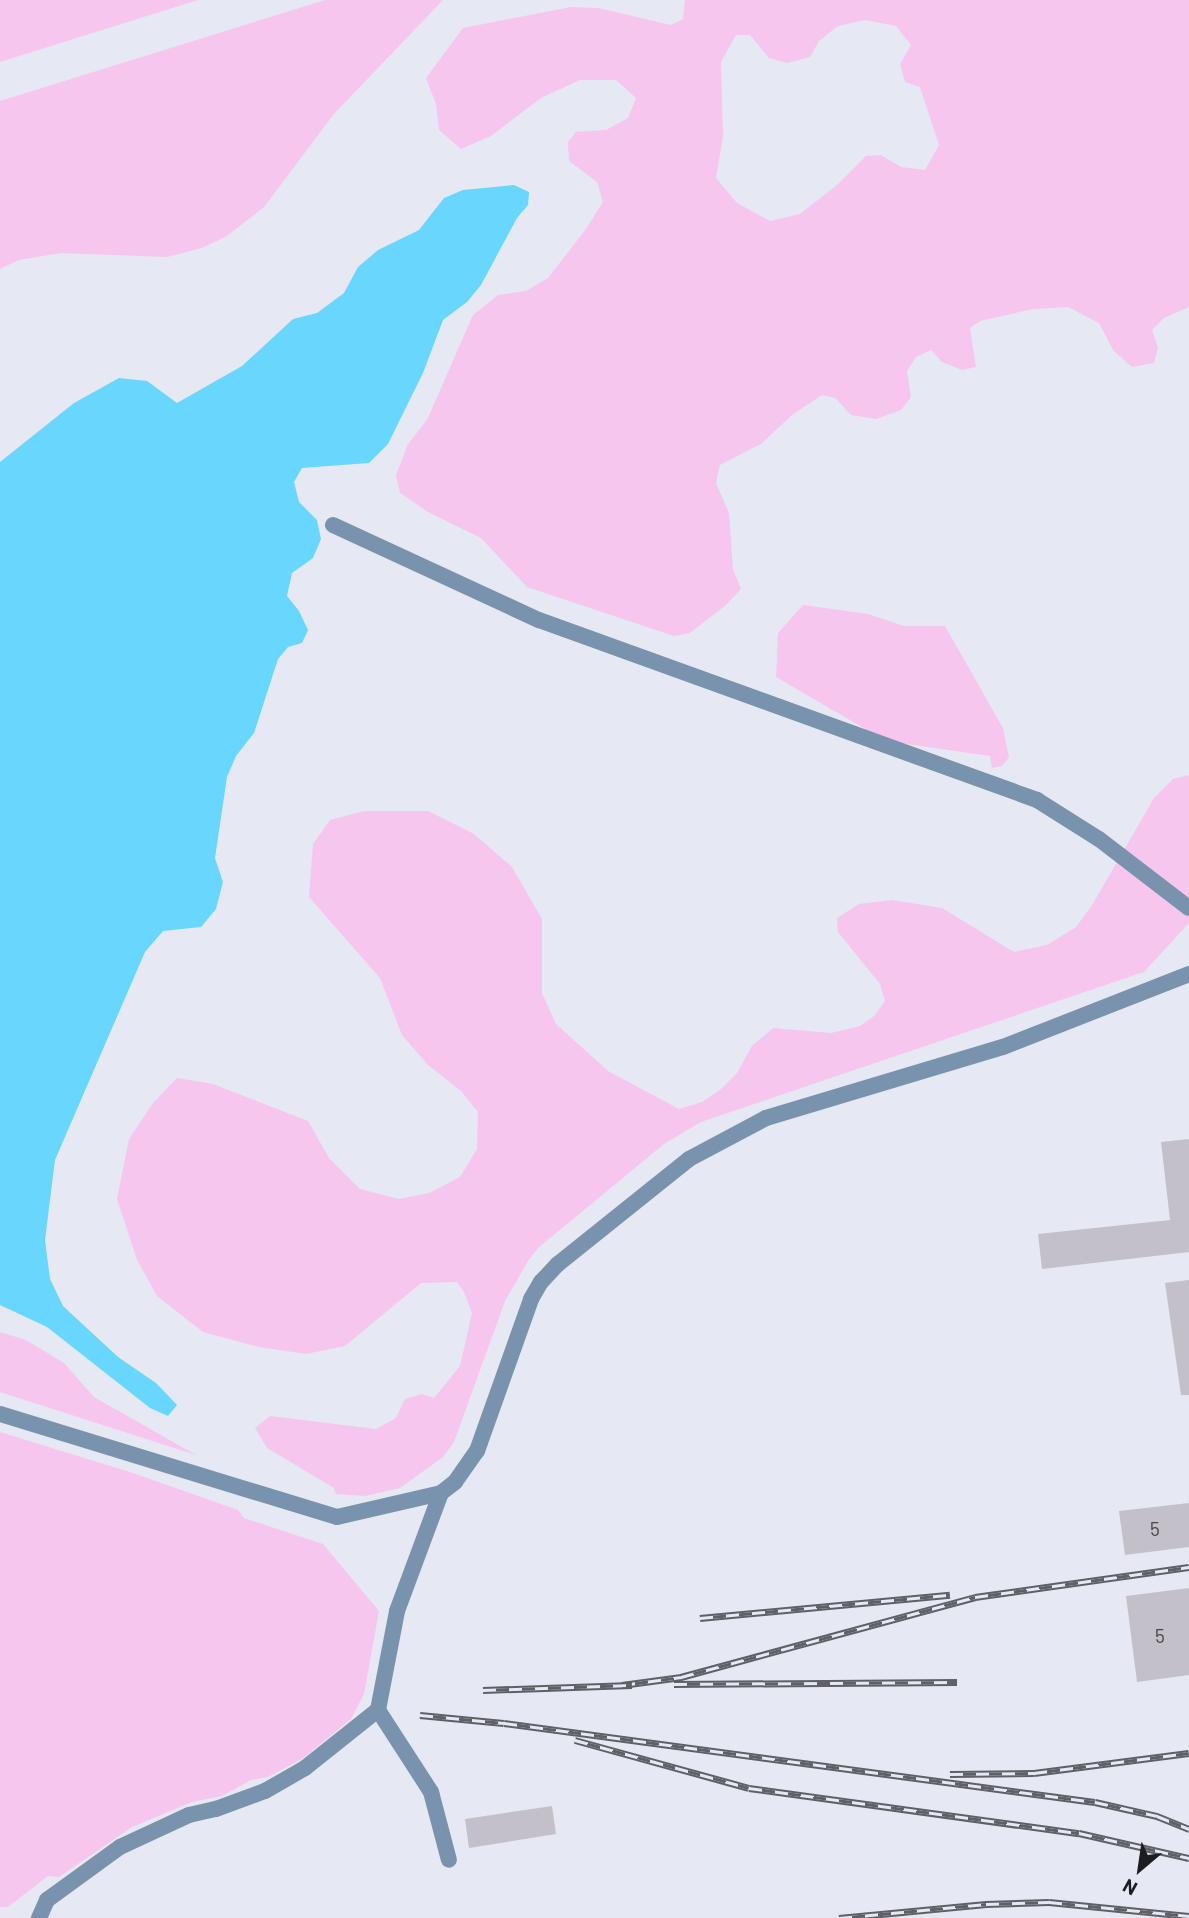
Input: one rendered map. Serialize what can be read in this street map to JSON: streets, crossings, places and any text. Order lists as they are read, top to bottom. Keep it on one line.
{"house_numbers":["5","5"],"north":"bottom left"}
